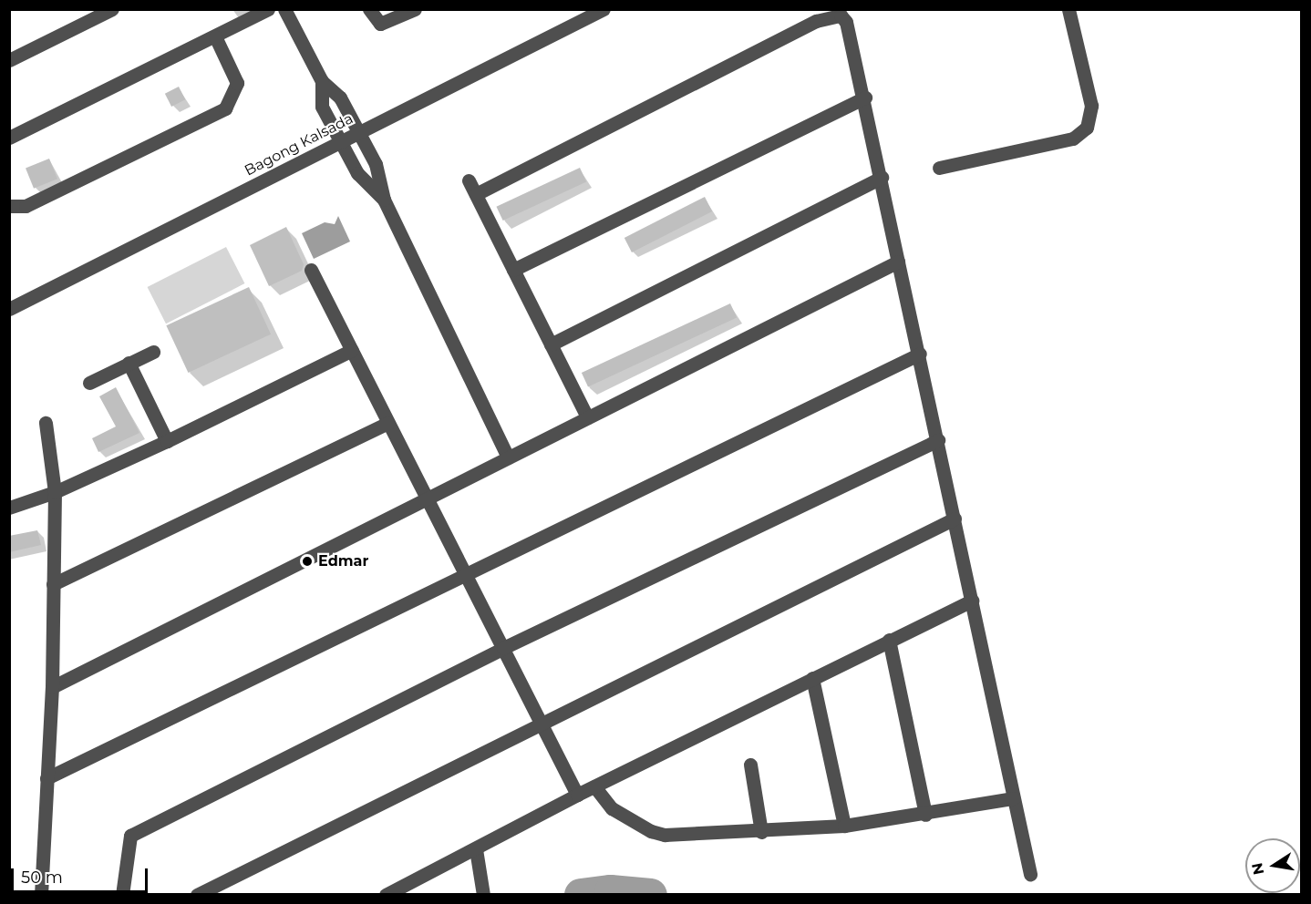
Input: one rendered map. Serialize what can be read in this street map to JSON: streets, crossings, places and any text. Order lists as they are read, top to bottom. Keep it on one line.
{"streets":{"street":["Bagong Kalsada"]},"places":["Edmar"],"scale_bar":"50 m","north":"left"}
